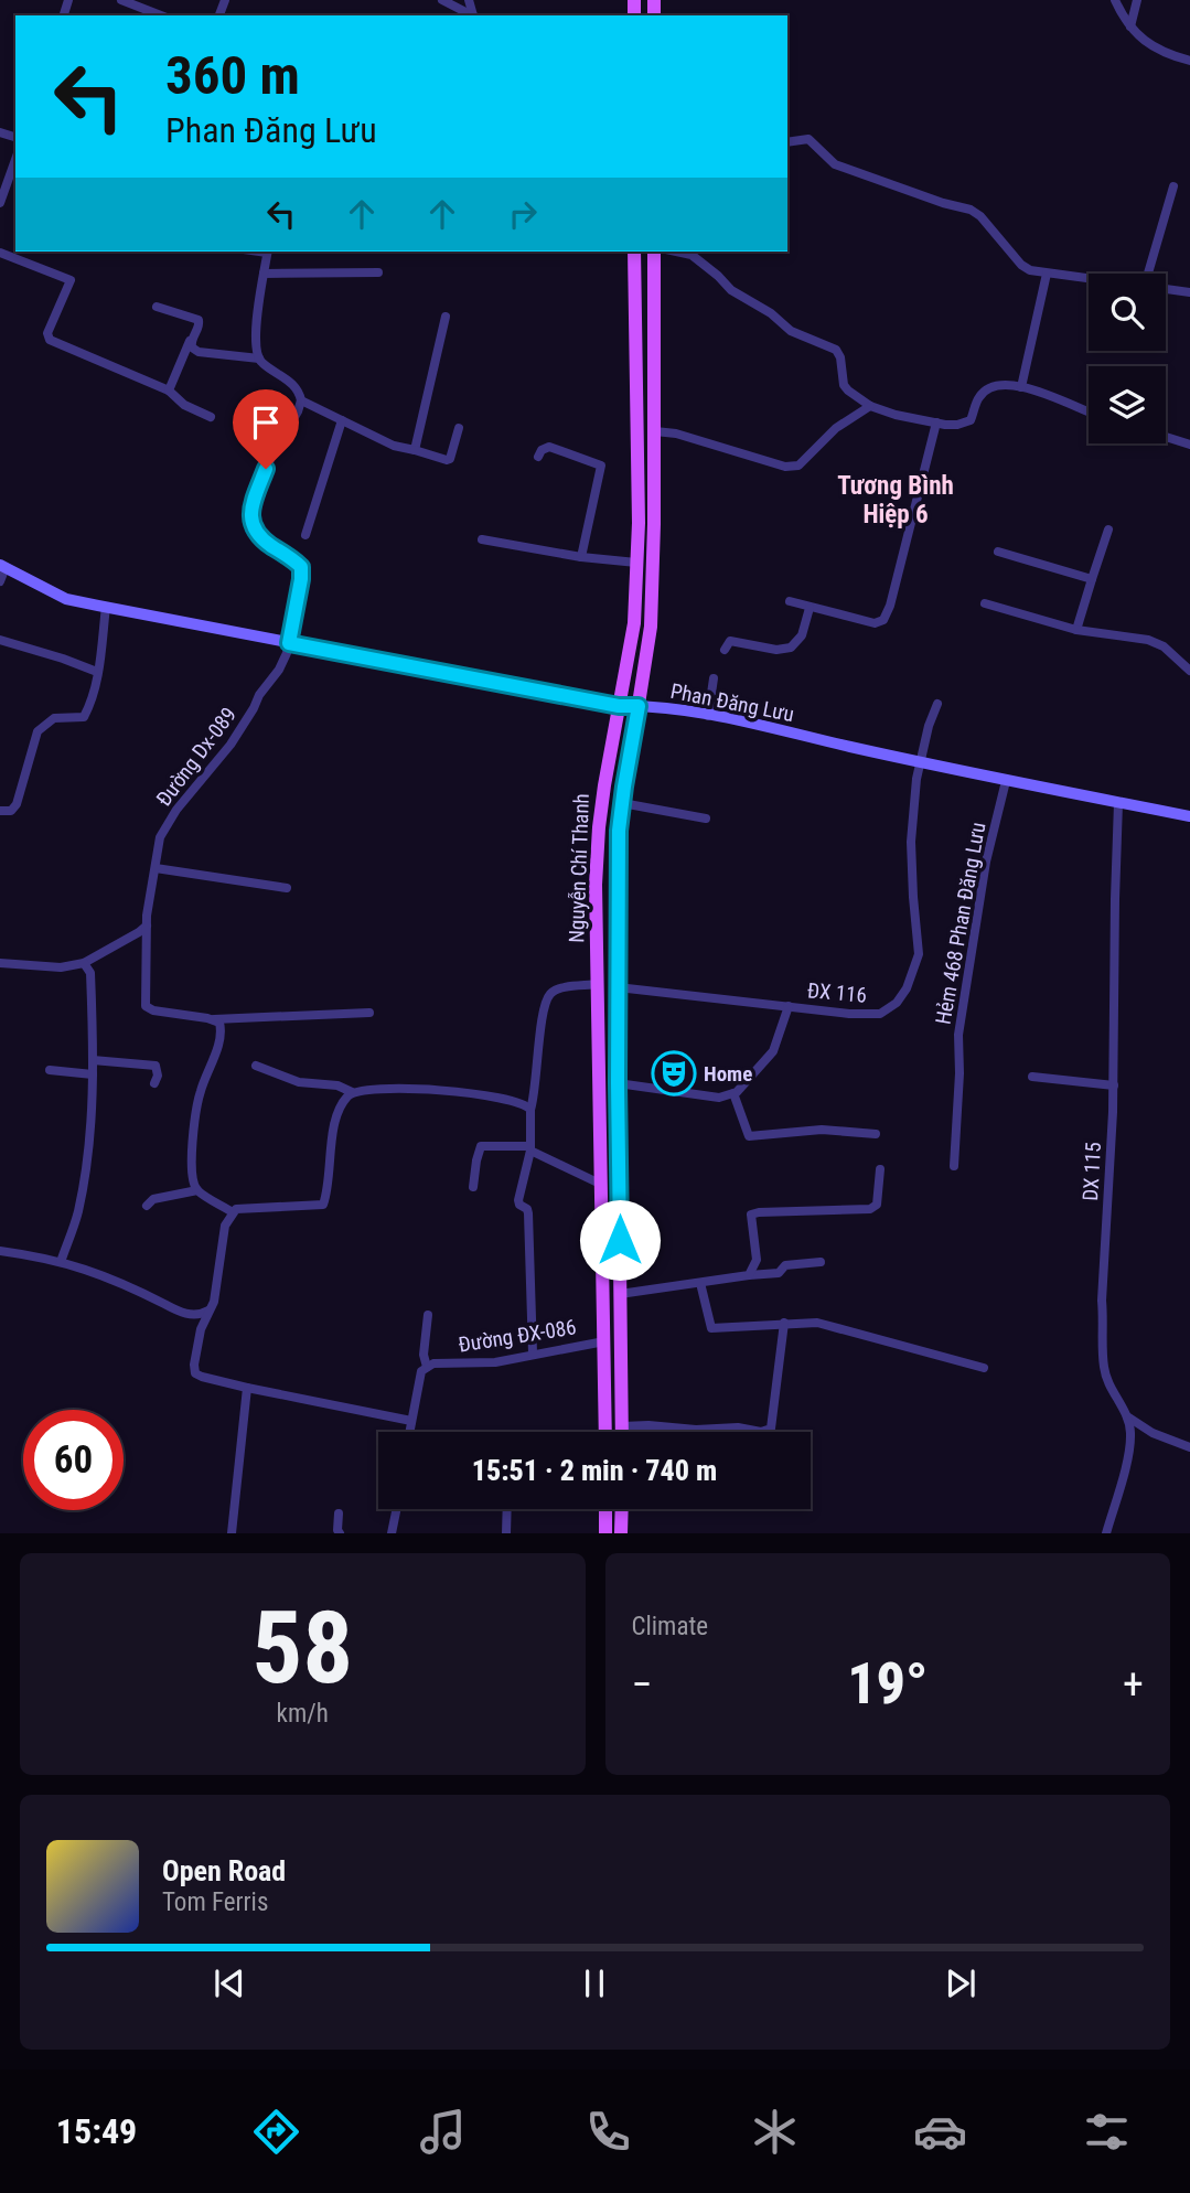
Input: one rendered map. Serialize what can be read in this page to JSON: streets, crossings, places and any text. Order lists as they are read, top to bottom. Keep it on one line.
{"streets":{"main road":["Nguyễn Chí Thanh"],"street":["Phan Đăng Lưu","Đường Dx-089","Hẻm 468 Phan Đăng Lưu","ĐX 116","DX 115","Đường ĐX-086"]},"crossings":[["Phan Đăng Lưu","Đường Dx-089"],["Phan Đăng Lưu","Nguyễn Chí Thanh"],["Phan Đăng Lưu","Hẻm 468 Phan Đăng Lưu"],["Phan Đăng Lưu","ĐX 116"],["Phan Đăng Lưu","DX 115"],["Nguyễn Chí Thanh","ĐX 116"],["Nguyễn Chí Thanh","Đường ĐX-086"]],"districts":["Tương Bình Hiệp 6"],"places":{"theatre":["Home"]},"page":{"turn":["360 m","Phan Đăng Lưu"],"limit":"60","trip":"15:51 · 2 min · 740 m","tile":[["58","km/h"],"Climate"],"heat":["−","19°","+"],"song":["Open Road","Tom Ferris"],"tabs":"15:49"}}
